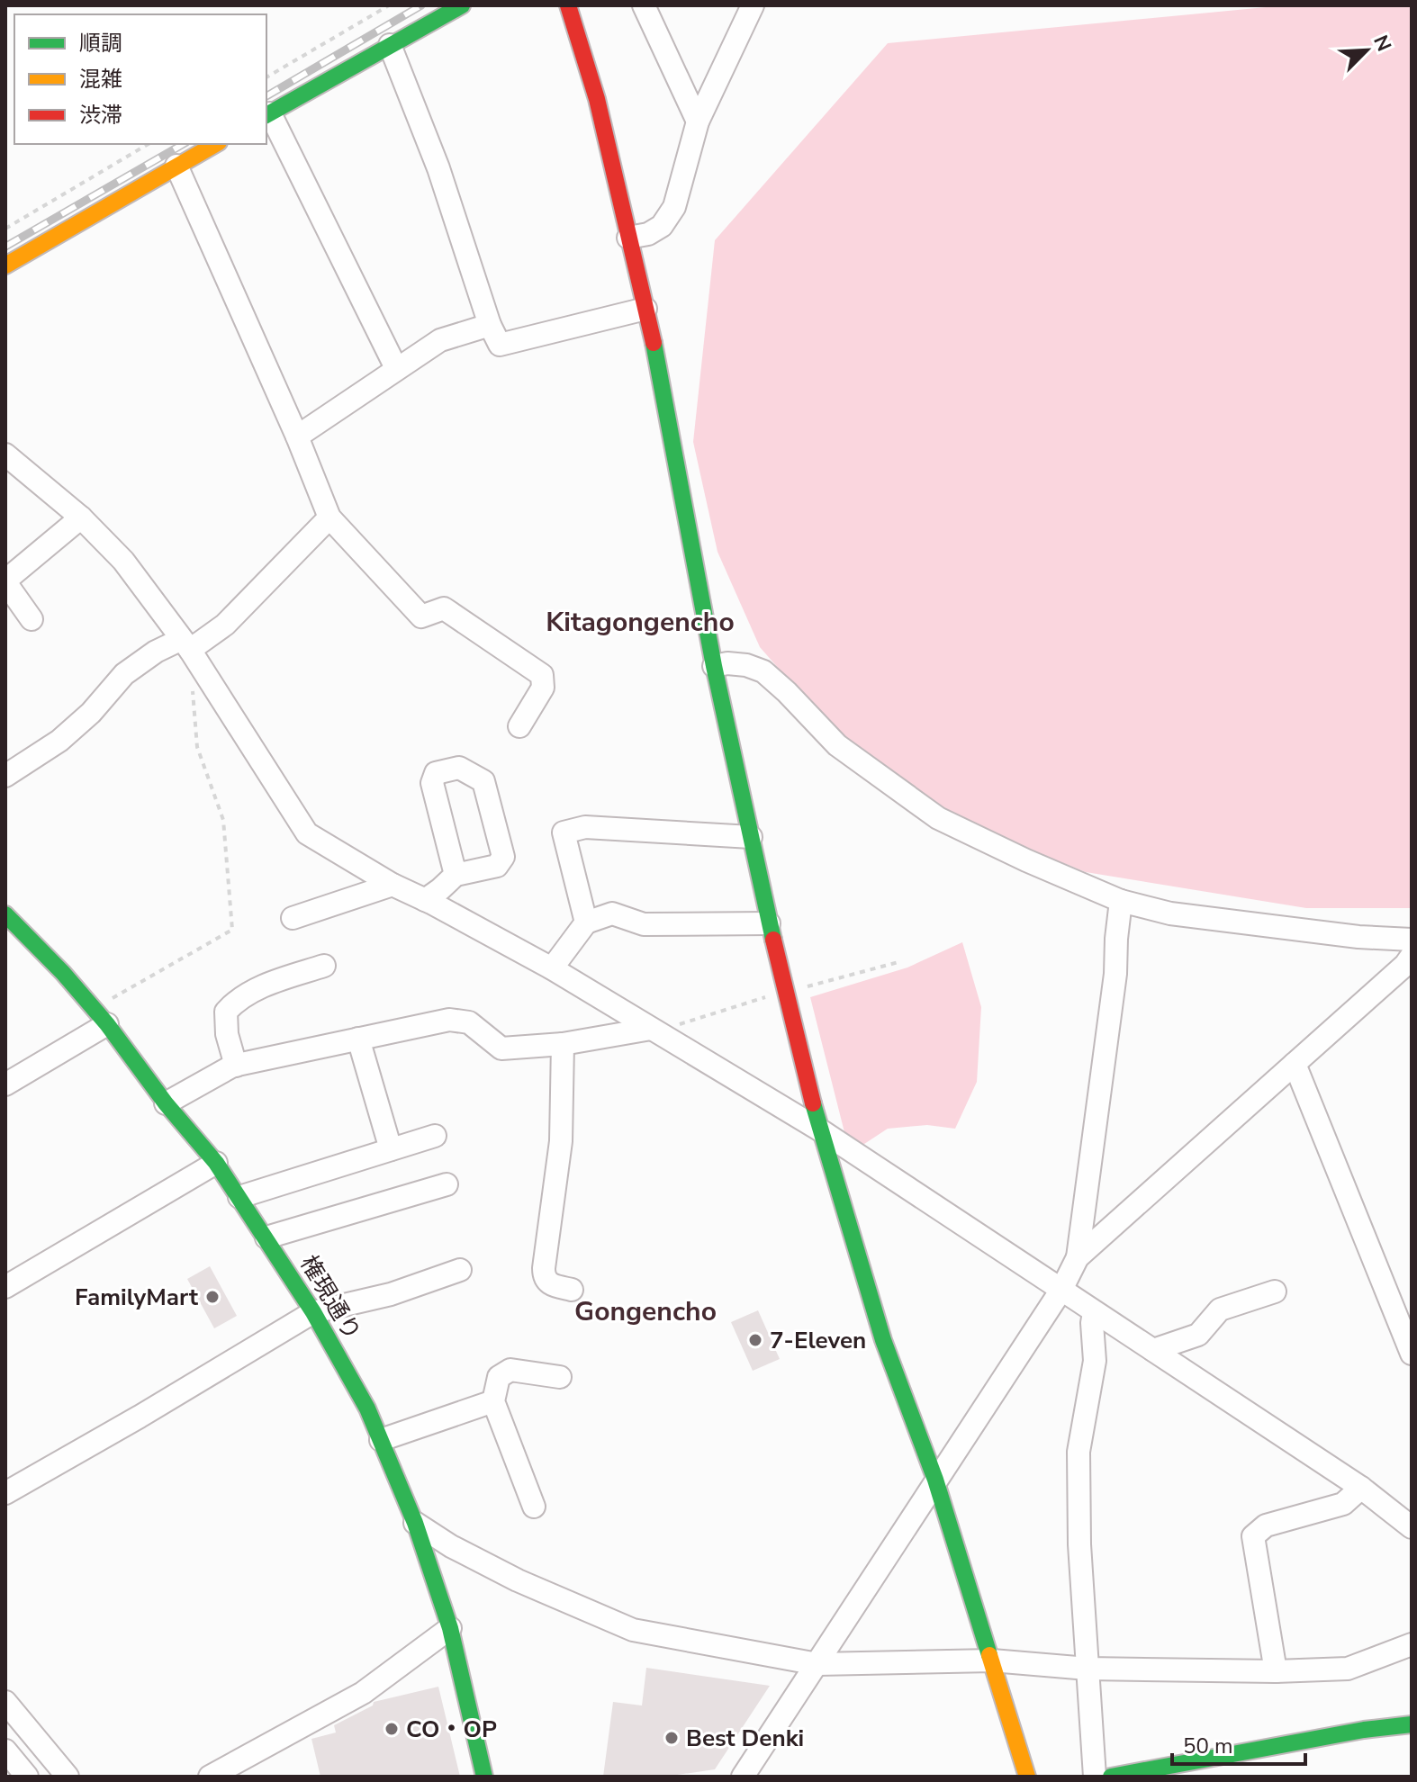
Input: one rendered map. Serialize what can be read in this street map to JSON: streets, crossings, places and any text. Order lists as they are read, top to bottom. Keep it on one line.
{"streets":{"street":["権現通り"]},"districts":["Kitagongencho","Gongencho"],"places":["FamilyMart","7-Eleven","CO・OP","Best Denki"],"legend":["順調","混雑","渋滞"],"scale_bar":"50 m","north":"top right"}
